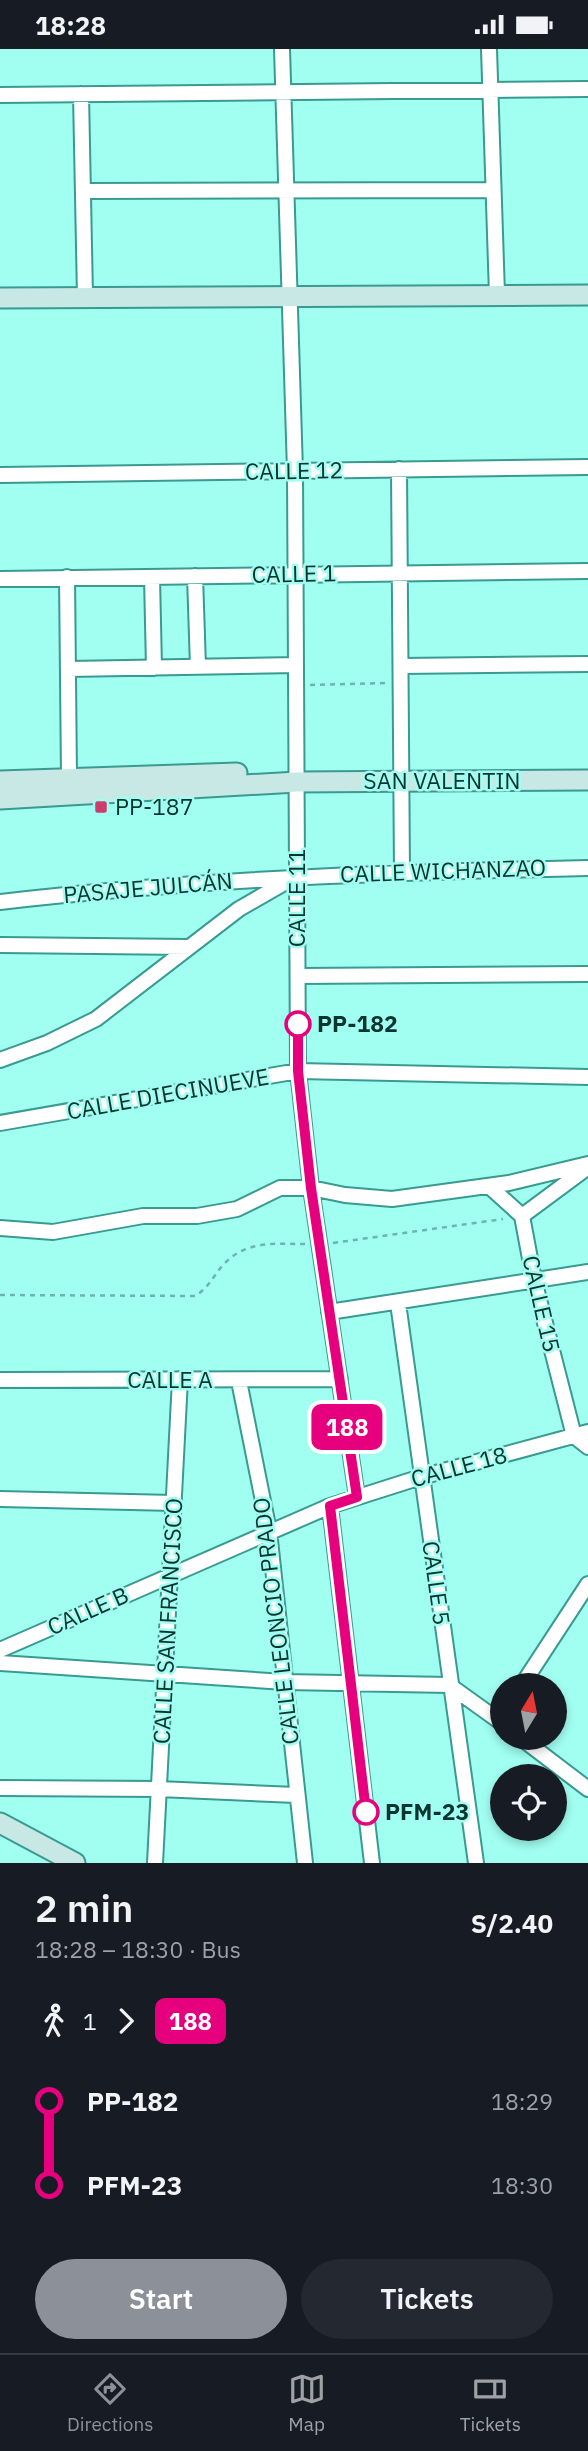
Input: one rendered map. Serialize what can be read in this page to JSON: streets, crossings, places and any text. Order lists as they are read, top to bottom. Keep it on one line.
{"streets":{"main road":["SAN VALENTIN"],"street":["CALLE 12","CALLE 1","CALLE WICHANZAO","PASAJE JULCÁN","CALLE 11","CALLE DIECINUEVE","CALLE 15","CALLE A","CALLE 18","CALLE 5","CALLE B","CALLE SAN FRANCISCO","CALLE LEONCIO PRADO"]},"crossings":[["CALLE 12","CALLE 11"],["CALLE 1","CALLE 11"],["SAN VALENTIN","CALLE 11"],["CALLE WICHANZAO","PASAJE JULCÁN"],["CALLE WICHANZAO","CALLE 11"],["PASAJE JULCÁN","CALLE 11"],["CALLE 11","CALLE DIECINUEVE"],["CALLE 11","CALLE A"],["CALLE 11","CALLE 18"],["CALLE 15","CALLE 18"],["CALLE A","CALLE SAN FRANCISCO"],["CALLE A","CALLE LEONCIO PRADO"],["CALLE 18","CALLE 5"],["CALLE 18","CALLE B"],["CALLE B","CALLE SAN FRANCISCO"],["CALLE B","CALLE LEONCIO PRADO"]],"places":{"transit":["PP-187"],"other":["PP-182","PFM-23"]},"lines":["bus line 188"],"north":"top","page":{"status":"18:28","on_map":"188","heading":["2 min","18:28 – 18:30 · Bus","S/2.40"],"legs":["1","188"],"list":[{"name":"PP-182","value":"18:29"},{"name":"PFM-23","value":"18:30"}],"buttons":["Start","Tickets"],"tabs":["Directions","Map","Tickets"]}}
